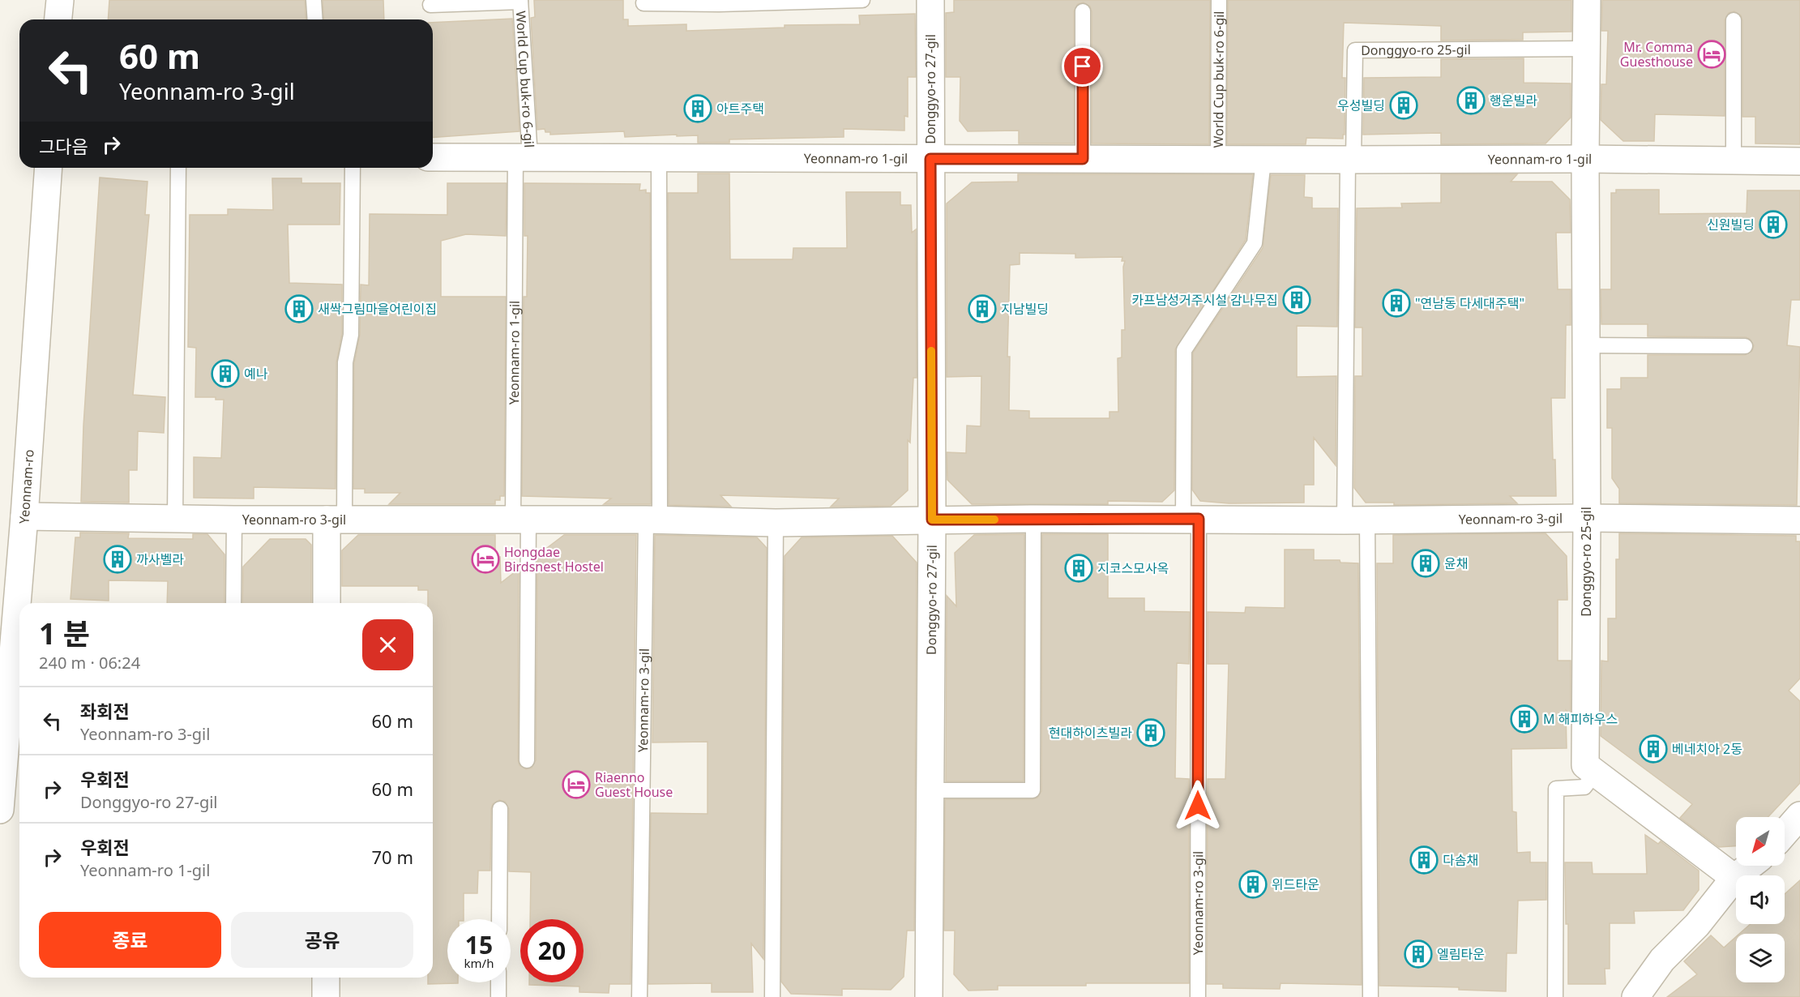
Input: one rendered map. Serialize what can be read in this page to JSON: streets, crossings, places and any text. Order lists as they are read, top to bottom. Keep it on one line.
{"streets":{"street":["Donggyo-ro 25-gil","Donggyo-ro 27-gil","Yeonnam-ro 1-gil","Yeonnam-ro","Yeonnam-ro 3-gil"],"lane":["World Cup buk-ro 6-gil"]},"crossings":[["Donggyo-ro 25-gil","Yeonnam-ro 1-gil"],["Donggyo-ro 25-gil","Yeonnam-ro 3-gil"],["World Cup buk-ro 6-gil","Yeonnam-ro 1-gil"],["Donggyo-ro 27-gil","Yeonnam-ro 1-gil"],["Donggyo-ro 27-gil","Yeonnam-ro 3-gil"],["Yeonnam-ro 1-gil","Yeonnam-ro 3-gil"],["Yeonnam-ro","Yeonnam-ro 3-gil"]],"places":{"hotel":["Mr. Comma Guesthouse","Hongdae Birdsnest Hostel","Riaenno Guest House"],"building":["행운빌라","우성빌딩","아트주택","신원빌딩","카프남성거주시설 감나무집","\"연남동 다세대주택\"","새싹그림마을어린이집","지남빌딩","예나","까사벨라","윤채","지코스모사옥","M 해피하우스","현대하이츠빌라","베네치아 2동","다솜채","위드타운","엘림타운"]},"north":"bottom left","page":{"turn":["60 m","Yeonnam-ro 3-gil"],"then":"그다음","heading":["1 분","240 m · 06:24"],"list":[{"name":"좌회전","note":"Yeonnam-ro 3-gil","value":"60 m"},{"name":"우회전","note":"Donggyo-ro 27-gil","value":"60 m"},{"name":"우회전","note":"Yeonnam-ro 1-gil","value":"70 m"}],"buttons":["종료","공유"],"speed":"15 km/h","limit":"20"}}
